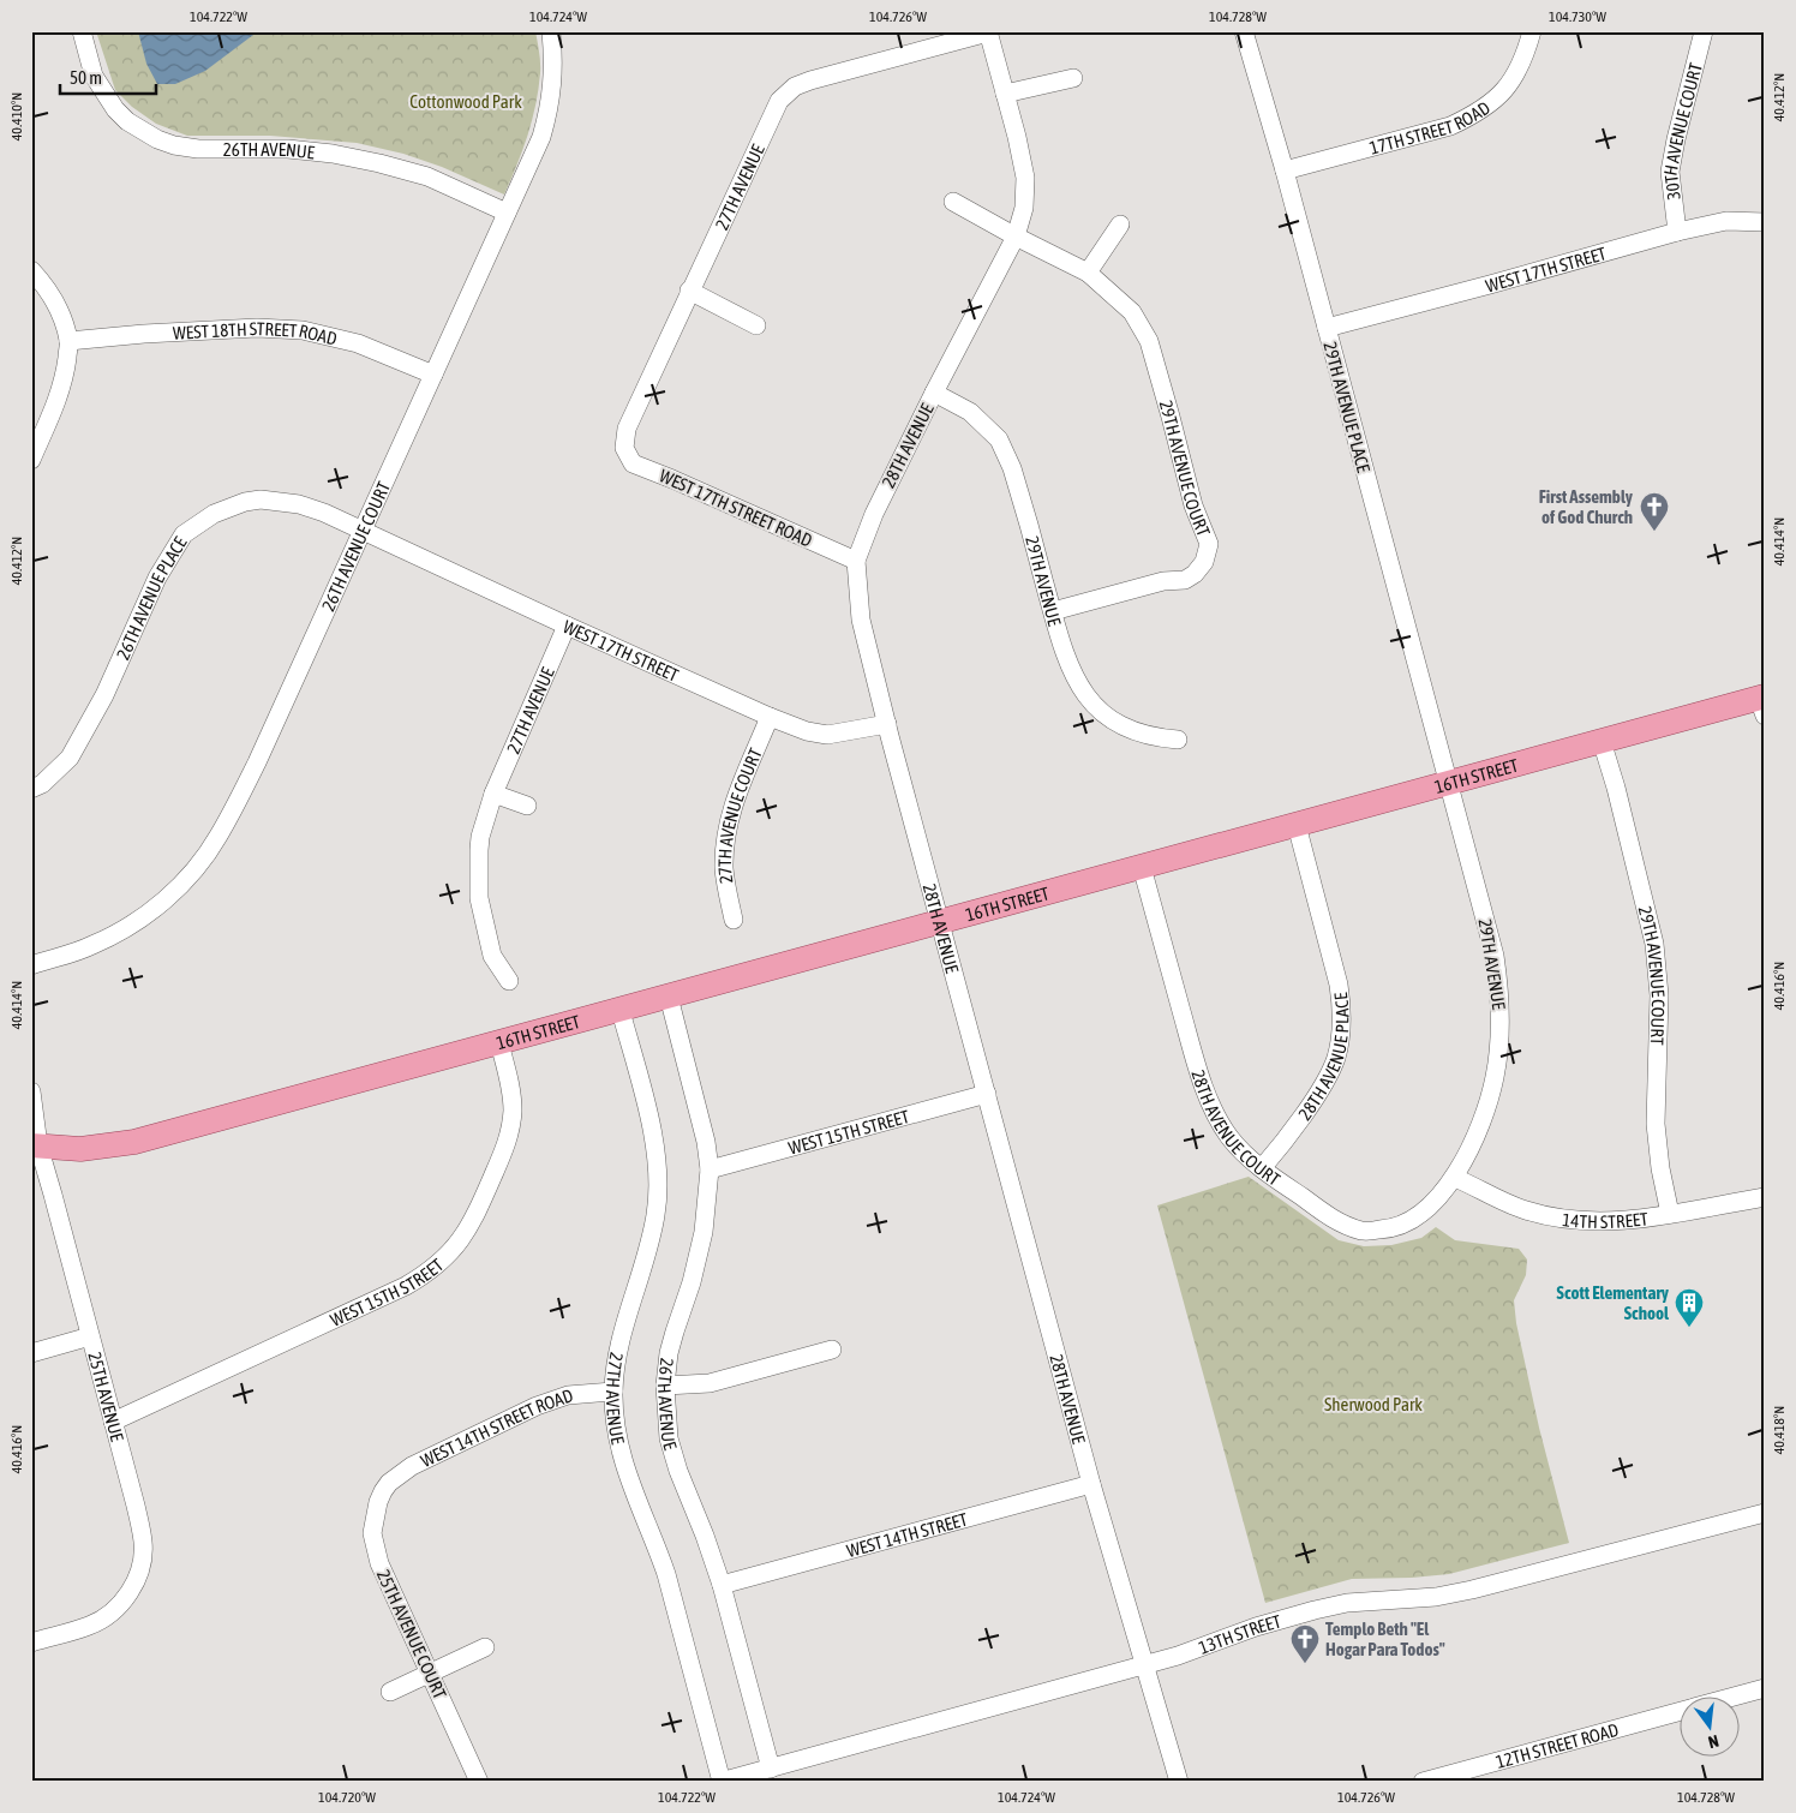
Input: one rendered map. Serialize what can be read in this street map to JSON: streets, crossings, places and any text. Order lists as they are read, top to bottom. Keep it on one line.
{"streets":{"main road":["16TH STREET"],"street":["17TH STREET ROAD","30TH AVENUE COURT","26TH AVENUE","27TH AVENUE","WEST 17TH STREET","WEST 18TH STREET ROAD","29TH AVENUE PLACE","28TH AVENUE","29TH AVENUE COURT","WEST 17TH STREET ROAD","26TH AVENUE COURT","29TH AVENUE","26TH AVENUE PLACE","27TH AVENUE COURT","28TH AVENUE PLACE","28TH AVENUE COURT","WEST 15TH STREET","14TH STREET","25TH AVENUE","WEST 14TH STREET ROAD","WEST 14TH STREET","25TH AVENUE COURT","13TH STREET","12TH STREET ROAD"]},"crossings":[["17TH STREET ROAD","29TH AVENUE PLACE"],["30TH AVENUE COURT","WEST 17TH STREET"],["26TH AVENUE","26TH AVENUE COURT"],["26TH AVENUE","16TH STREET"],["26TH AVENUE","WEST 15TH STREET"],["26TH AVENUE","WEST 14TH STREET"],["26TH AVENUE","13TH STREET"],["27TH AVENUE","WEST 17TH STREET"],["27TH AVENUE","28TH AVENUE"],["27TH AVENUE","WEST 17TH STREET ROAD"],["27TH AVENUE","16TH STREET"],["27TH AVENUE","WEST 14TH STREET ROAD"],["27TH AVENUE","13TH STREET"],["WEST 17TH STREET","29TH AVENUE PLACE"],["WEST 17TH STREET","28TH AVENUE"],["WEST 17TH STREET","26TH AVENUE COURT"],["WEST 17TH STREET","26TH AVENUE PLACE"],["WEST 17TH STREET","27TH AVENUE COURT"],["WEST 18TH STREET ROAD","26TH AVENUE COURT"],["29TH AVENUE PLACE","29TH AVENUE"],["29TH AVENUE PLACE","16TH STREET"],["28TH AVENUE","29TH AVENUE COURT"],["28TH AVENUE","WEST 17TH STREET ROAD"],["28TH AVENUE","29TH AVENUE"],["28TH AVENUE","16TH STREET"],["28TH AVENUE","WEST 15TH STREET"],["28TH AVENUE","WEST 14TH STREET"],["28TH AVENUE","13TH STREET"],["29TH AVENUE COURT","29TH AVENUE"],["29TH AVENUE COURT","16TH STREET"],["29TH AVENUE COURT","14TH STREET"],["26TH AVENUE COURT","26TH AVENUE PLACE"],["29TH AVENUE","16TH STREET"],["29TH AVENUE","28TH AVENUE COURT"],["29TH AVENUE","14TH STREET"],["16TH STREET","28TH AVENUE PLACE"],["16TH STREET","28TH AVENUE COURT"],["16TH STREET","WEST 15TH STREET"],["16TH STREET","25TH AVENUE"],["28TH AVENUE PLACE","28TH AVENUE COURT"],["28TH AVENUE COURT","14TH STREET"],["WEST 15TH STREET","25TH AVENUE"],["WEST 14TH STREET ROAD","25TH AVENUE COURT"]],"parks":["Cottonwood Park","Sherwood Park"],"places":{"church":["First Assembly of God Church","Templo Beth \"El Hogar Para Todos\""],"building":["Scott Elementary School"]},"scale_bar":"50 m","north":"bottom","coordinates":["104.722°W","104.724°W","104.726°W","104.728°W","104.730°W","40.412°N","40.410°N","40.414°N","40.416°N","40.418°N","104.720°W"]}
